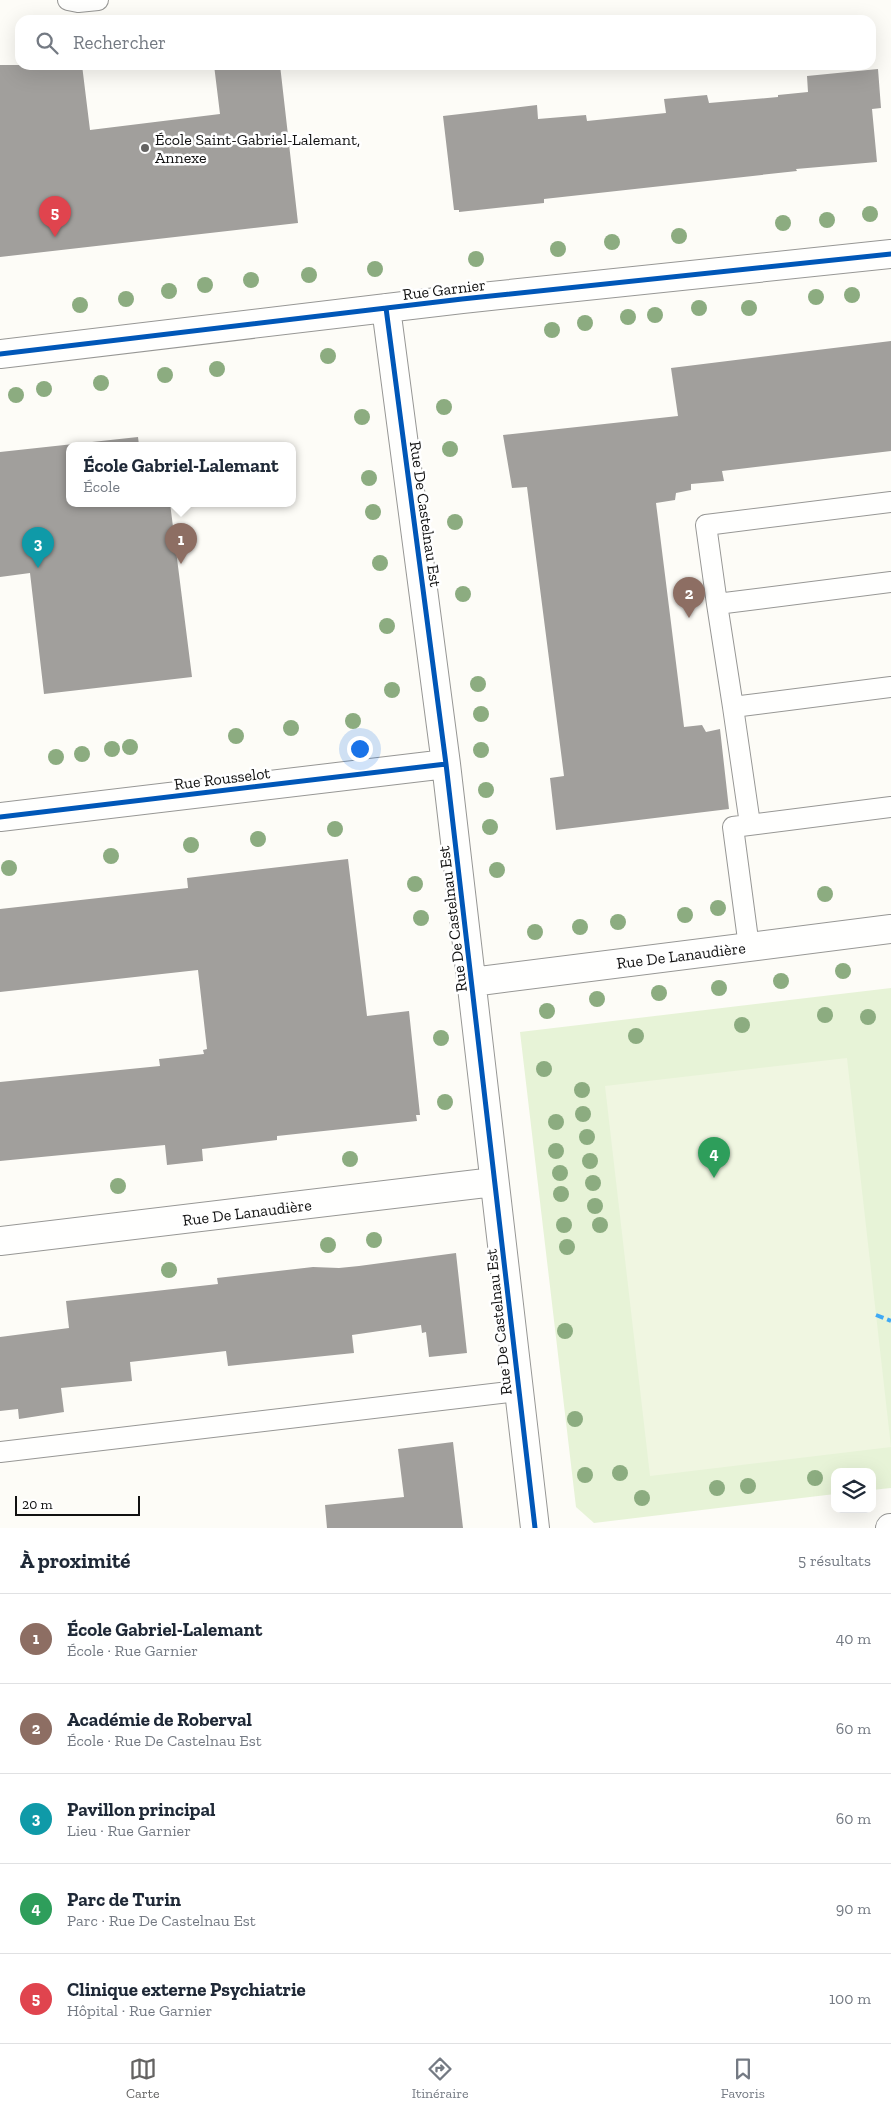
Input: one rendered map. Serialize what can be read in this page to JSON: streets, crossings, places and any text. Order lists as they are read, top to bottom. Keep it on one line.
{"streets":{"street":["Rue Garnier","Rue De Castelnau Est","Rue Rousselot","Rue De Lanaudière"]},"crossings":[["Rue Garnier","Rue De Castelnau Est"],["Rue De Castelnau Est","Rue Rousselot"],["Rue De Castelnau Est","Rue De Lanaudière"]],"places":["École Saint-Gabriel-Lalemant, Annexe"],"scale_bar":"20 m","page":{"search":"Rechercher","pins":["5","1","3","2","4"],"popup":["École Gabriel-Lalemant","École"],"scale":"20 m","heading":["À proximité","5 résultats"],"list":[{"mark":"1","name":"École Gabriel-Lalemant","note":"École · Rue Garnier","value":"40 m"},{"mark":"2","name":"Académie de Roberval","note":"École · Rue De Castelnau Est","value":"60 m"},{"mark":"3","name":"Pavillon principal","note":"Lieu · Rue Garnier","value":"60 m"},{"mark":"4","name":"Parc de Turin","note":"Parc · Rue De Castelnau Est","value":"90 m"},{"mark":"5","name":"Clinique externe Psychiatrie","note":"Hôpital · Rue Garnier","value":"100 m"}],"nav":["Carte","Itinéraire","Favoris"]}}
